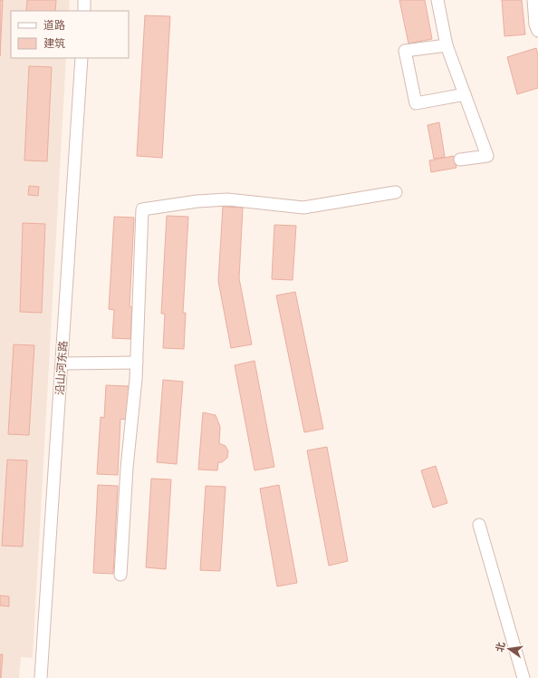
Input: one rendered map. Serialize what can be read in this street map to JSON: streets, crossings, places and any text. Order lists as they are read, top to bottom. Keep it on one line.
{"streets":{"street":["沿山河东路"]},"legend":["道路","建筑"],"north":"left"}
